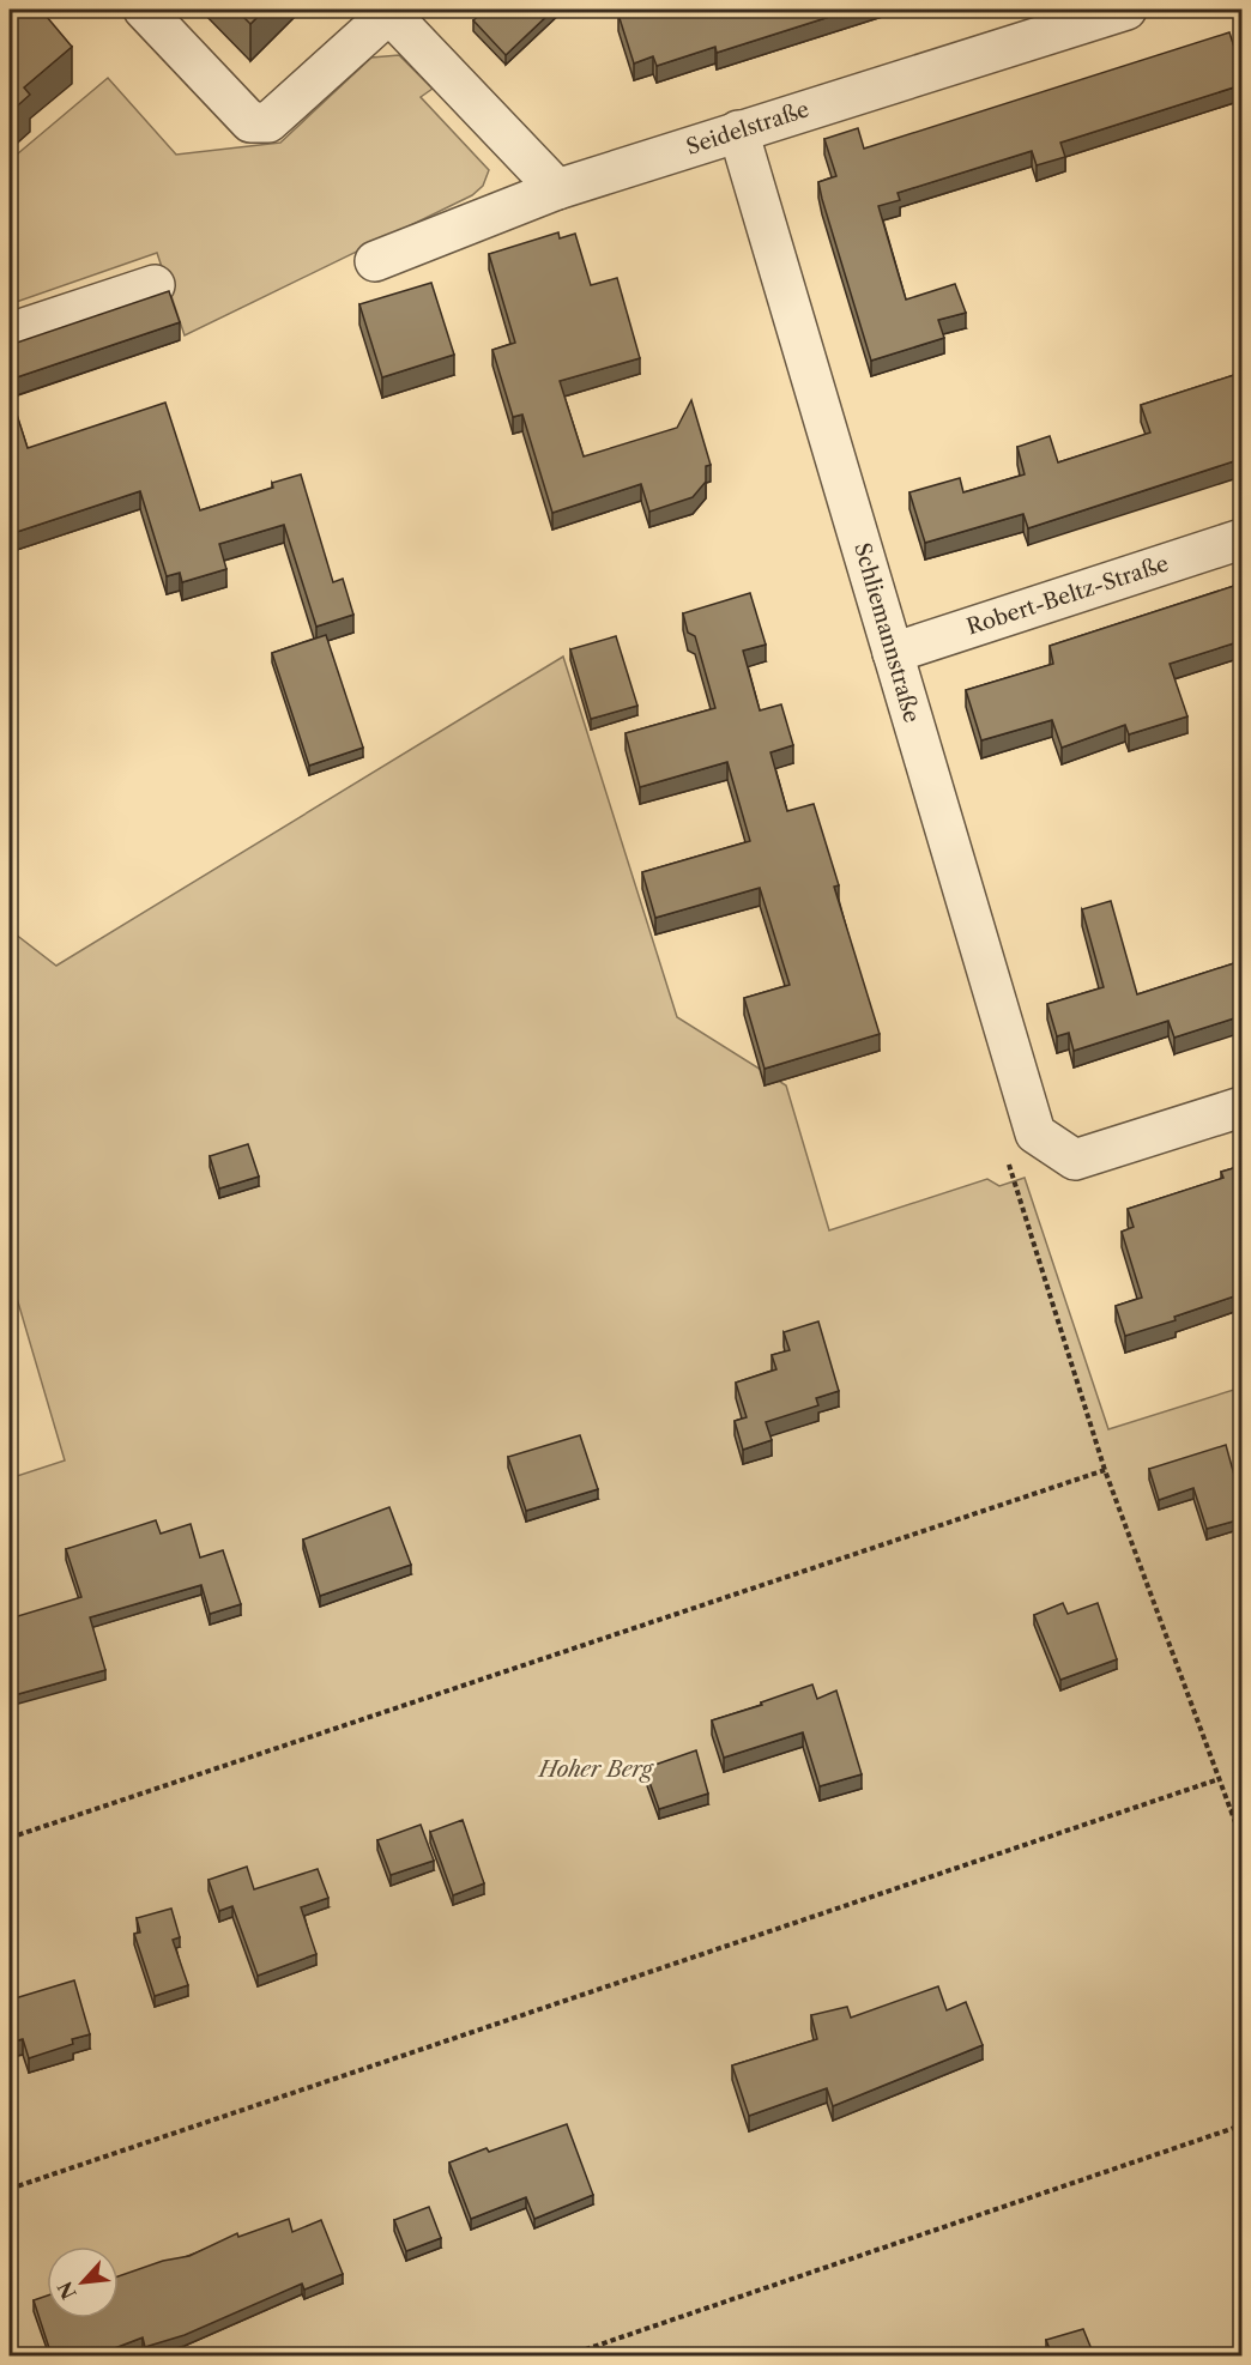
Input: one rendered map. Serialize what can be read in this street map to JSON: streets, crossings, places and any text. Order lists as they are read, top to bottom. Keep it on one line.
{"streets":{"street":["Seidelstraße","Robert-Beltz-Straße","Schliemannstraße"]},"crossings":[["Seidelstraße","Schliemannstraße"],["Robert-Beltz-Straße","Schliemannstraße"]],"parks":["Hoher Berg"],"north":"bottom left"}
